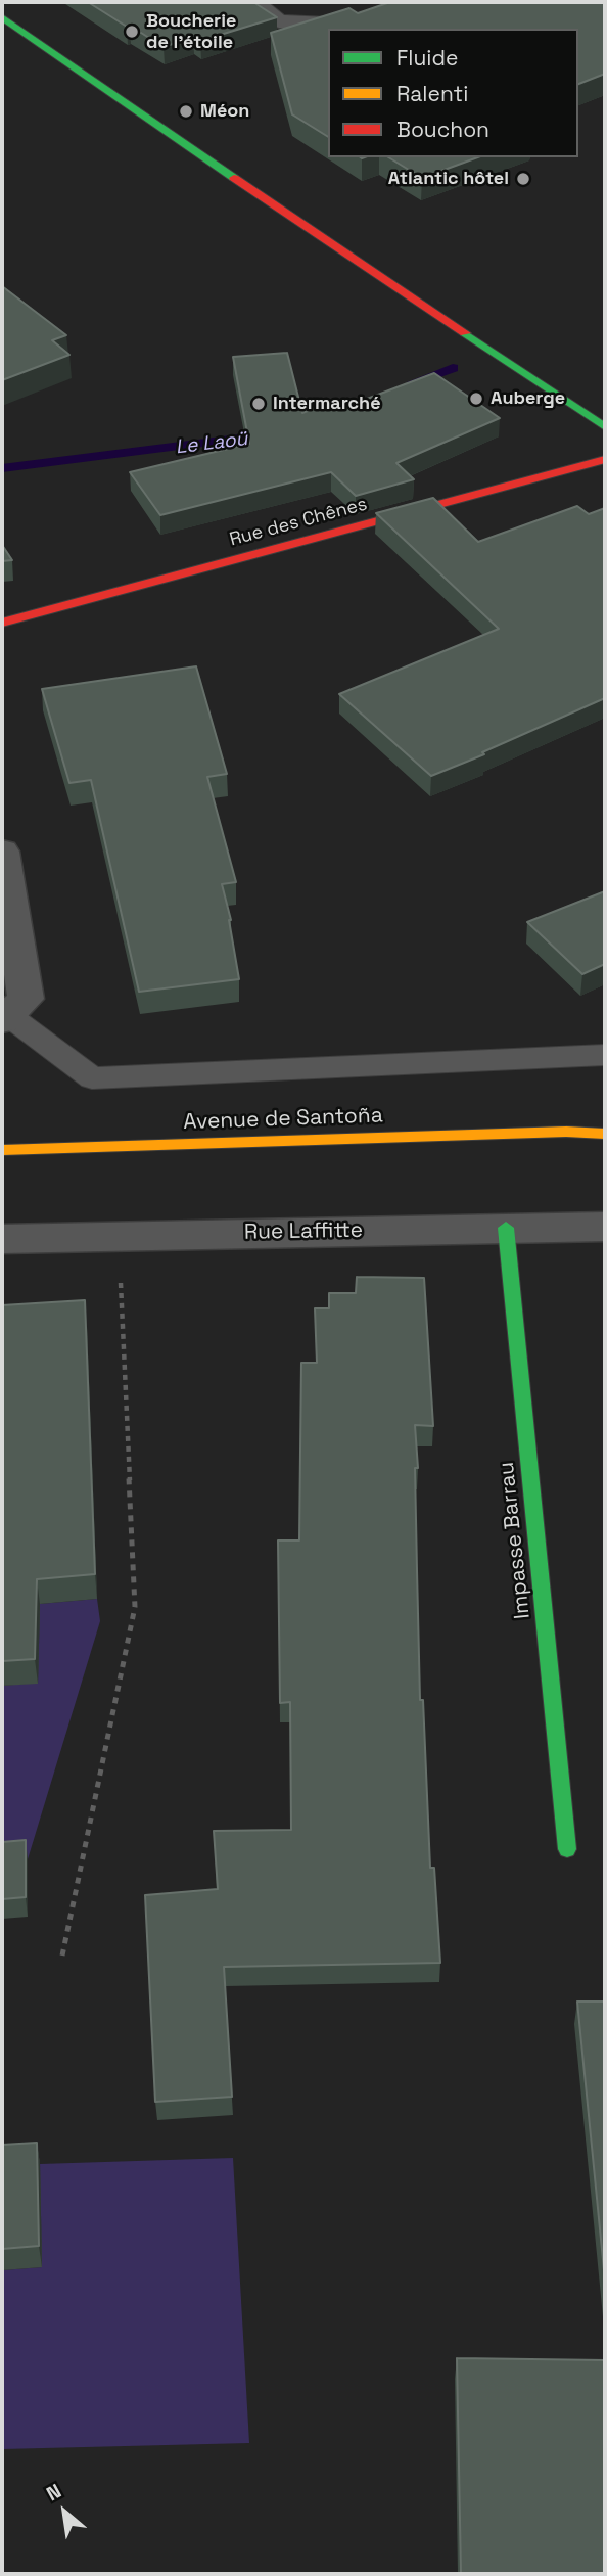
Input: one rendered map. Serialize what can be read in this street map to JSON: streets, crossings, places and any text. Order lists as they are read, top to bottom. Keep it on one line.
{"streets":{"main road":["Rue des Chênes","Avenue de Santoña","Impasse Barrau"],"street":["Rue Laffitte"]},"crossings":[["Rue Laffitte","Impasse Barrau"]],"water":["Le Laoü"],"places":["Boucherie de l'étoile","Méon","Atlantic hôtel","Auberge","Intermarché"],"legend":["Fluide","Ralenti","Bouchon"],"north":"top left"}
